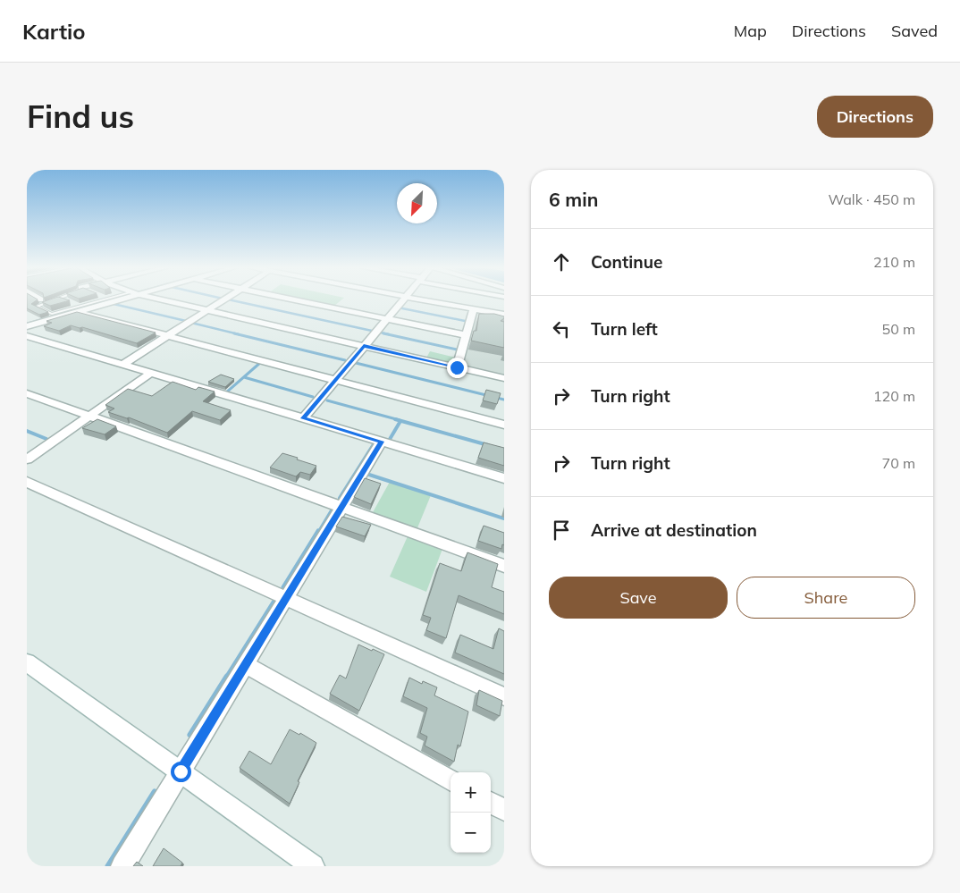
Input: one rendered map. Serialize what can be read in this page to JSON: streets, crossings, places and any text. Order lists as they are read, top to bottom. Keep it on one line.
{"north":"bottom left","page":{"header":"Kartio","nav":["Map","Directions","Saved"],"buttons":["Directions",["Save","Share"]],"title":"Find us","heading":["6 min","Walk · 450 m"],"list":[["Continue","210 m"],["Turn left","50 m"],["Turn right","120 m"],["Turn right","70 m"],"Arrive at destination"],"map_buttons":["+","−"]}}
